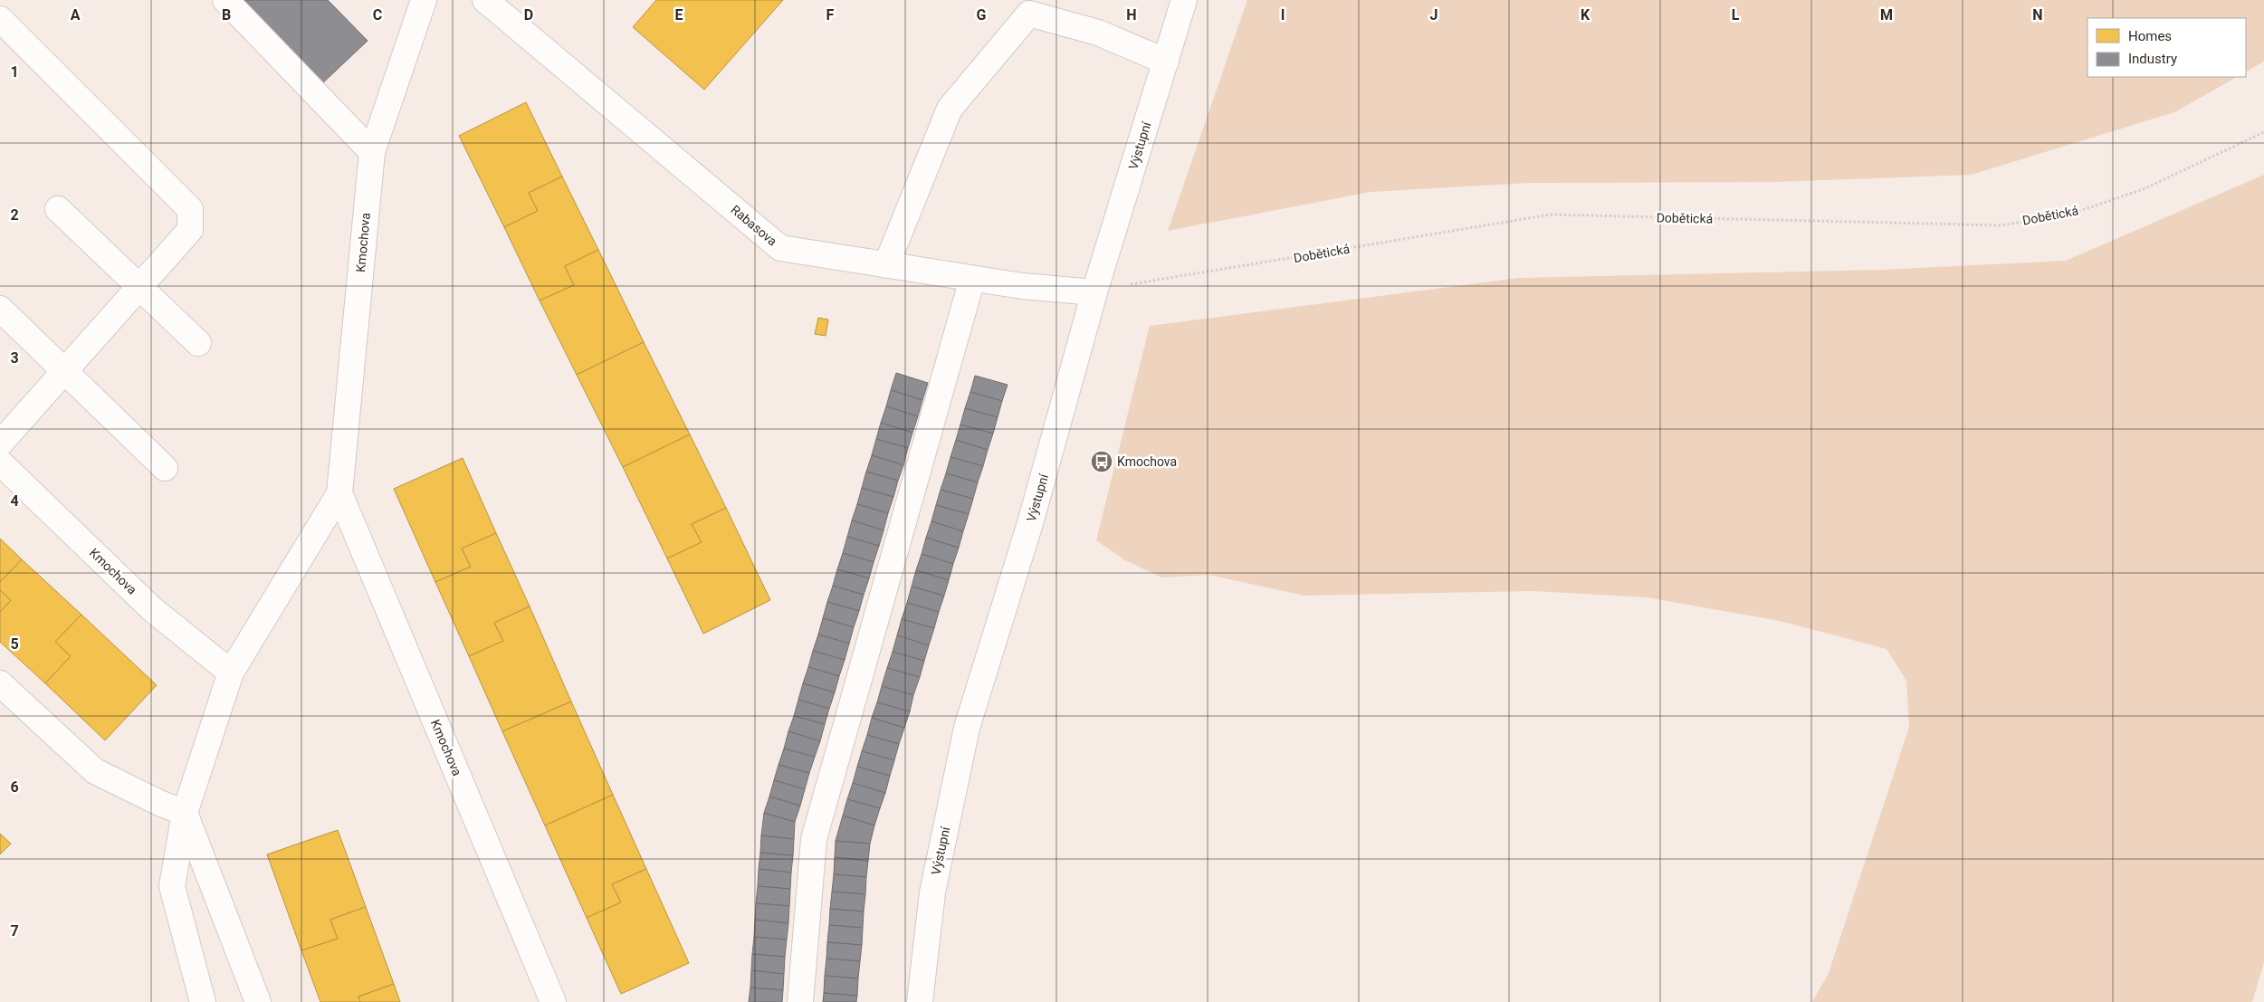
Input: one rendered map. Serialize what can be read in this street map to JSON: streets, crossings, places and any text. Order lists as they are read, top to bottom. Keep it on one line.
{"streets":{"street":["Výstupní","Rabasova","Kmochova"],"path":["Dobětická"]},"crossings":[["Výstupní","Dobětická"],["Výstupní","Rabasova"],["Dobětická","Rabasova"]],"places":{"bus stop":["Kmochova"]},"legend":["Homes","Industry"],"grid":{"columns":["A","B","C","D","E","F","G","H","I","J","K","L","M","N"],"rows":["1","2","3","4","5","6","7"]}}
